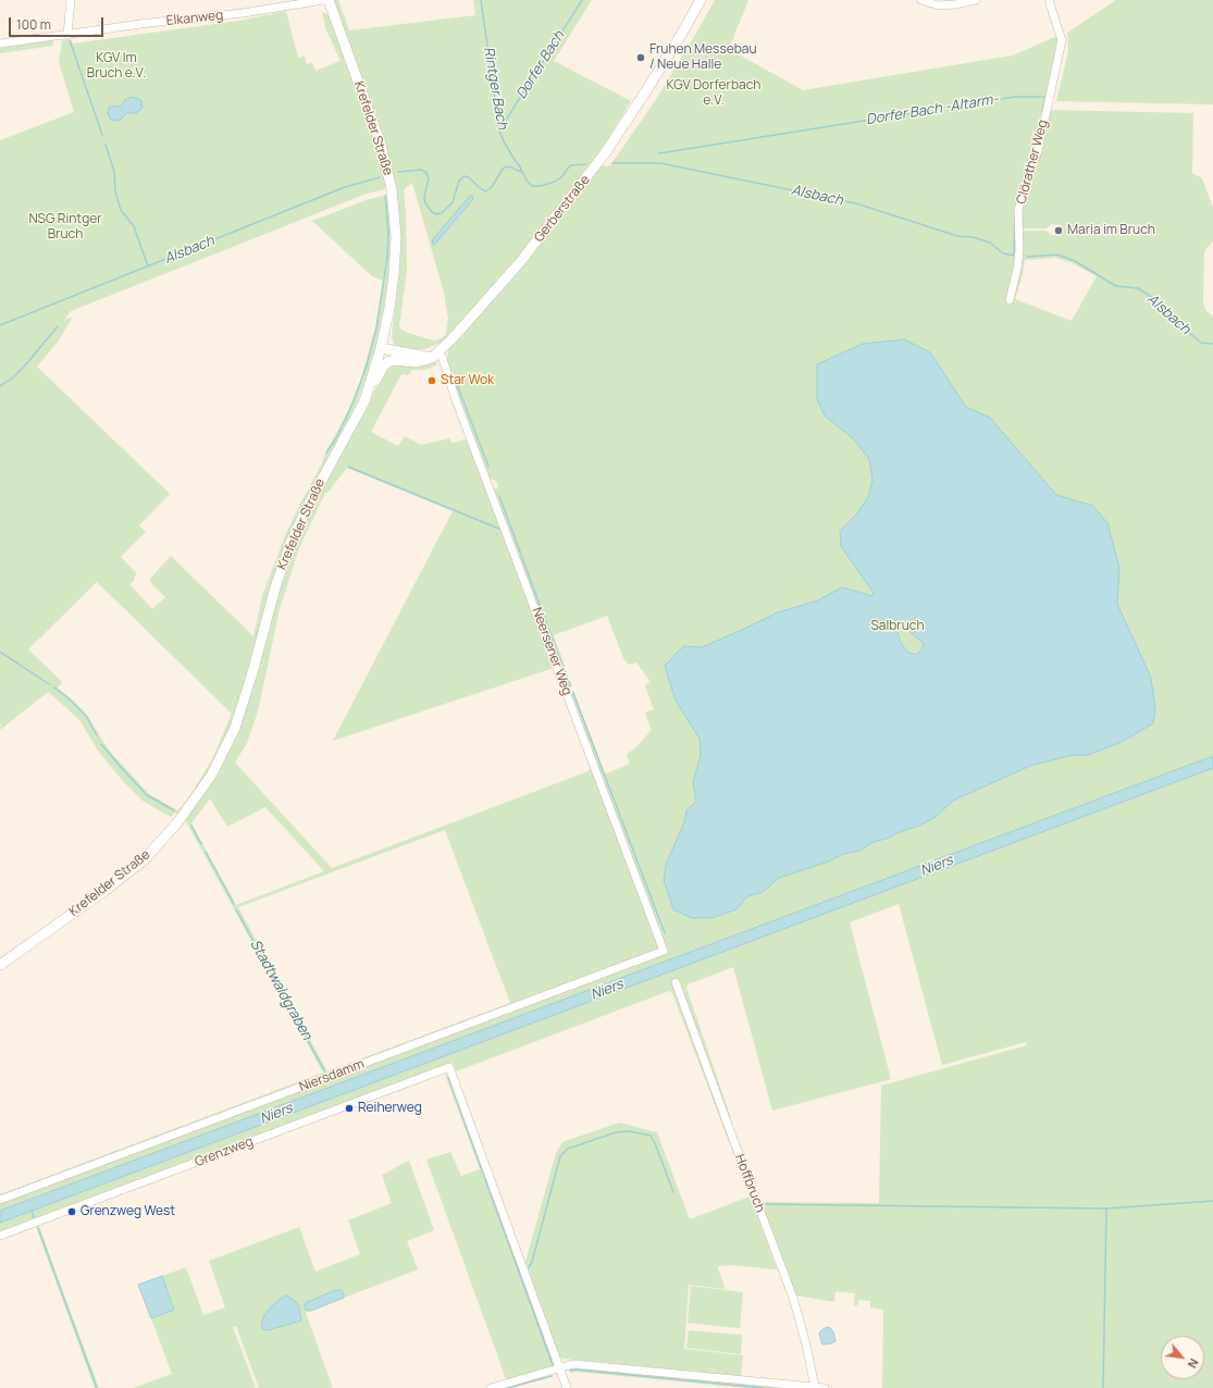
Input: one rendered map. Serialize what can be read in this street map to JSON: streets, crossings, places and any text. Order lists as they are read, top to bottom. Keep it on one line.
{"streets":{"main road":["Krefelder Straße","Gerberstraße"],"street":["Elkanweg","Clörather Weg","Neersener Weg","Niersdamm","Grenzweg","Hoffbruch"]},"crossings":[["Gerberstraße","Neersener Weg"],["Neersener Weg","Niersdamm"]],"water":["Dorfer Bach","Rintger Bach","Dorfer Bach -Altarm-","Alsbach","Niers","Stadtwaldgraben"],"parks":["KGV Im Bruch e.V.","KGV Dorferbach e.V.","NSG Rintger Bruch","Salbruch"],"places":["Fruhen Messebau / Neue Halle","Maria im Bruch","Star Wok","Reiherweg","Grenzweg West"],"scale_bar":"100 m","north":"bottom right"}
